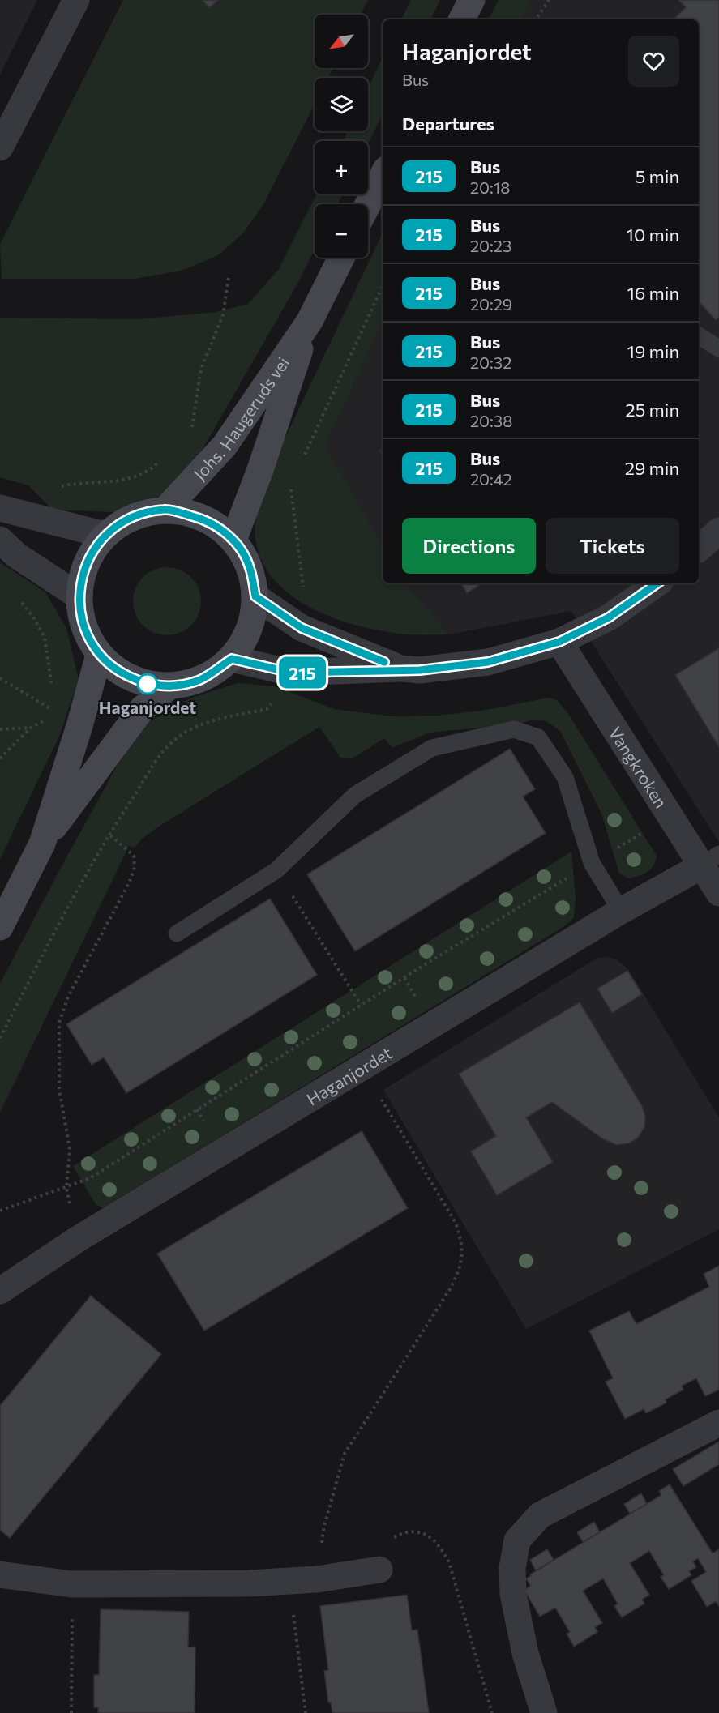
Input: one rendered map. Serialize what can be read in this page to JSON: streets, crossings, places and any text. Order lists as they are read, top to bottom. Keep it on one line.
{"streets":{"main road":["Johs. Haugeruds vei"],"street":["Vangkroken","Haganjordet"]},"crossings":[["Vangkroken","Haganjordet"]],"places":["Haganjordet"],"lines":["bus line 215"],"north":"bottom left","page":{"on_map":"215","map_buttons":["+","−"],"heading":[["Haganjordet","Bus"],"Departures"],"list":[{"mark":"215","name":"Bus","note":"20:18","value":"5 min"},{"mark":"215","name":"Bus","note":"20:23","value":"10 min"},{"mark":"215","name":"Bus","note":"20:29","value":"16 min"},{"mark":"215","name":"Bus","note":"20:32","value":"19 min"},{"mark":"215","name":"Bus","note":"20:38","value":"25 min"},{"mark":"215","name":"Bus","note":"20:42","value":"29 min"}],"buttons":["Directions","Tickets"]}}
